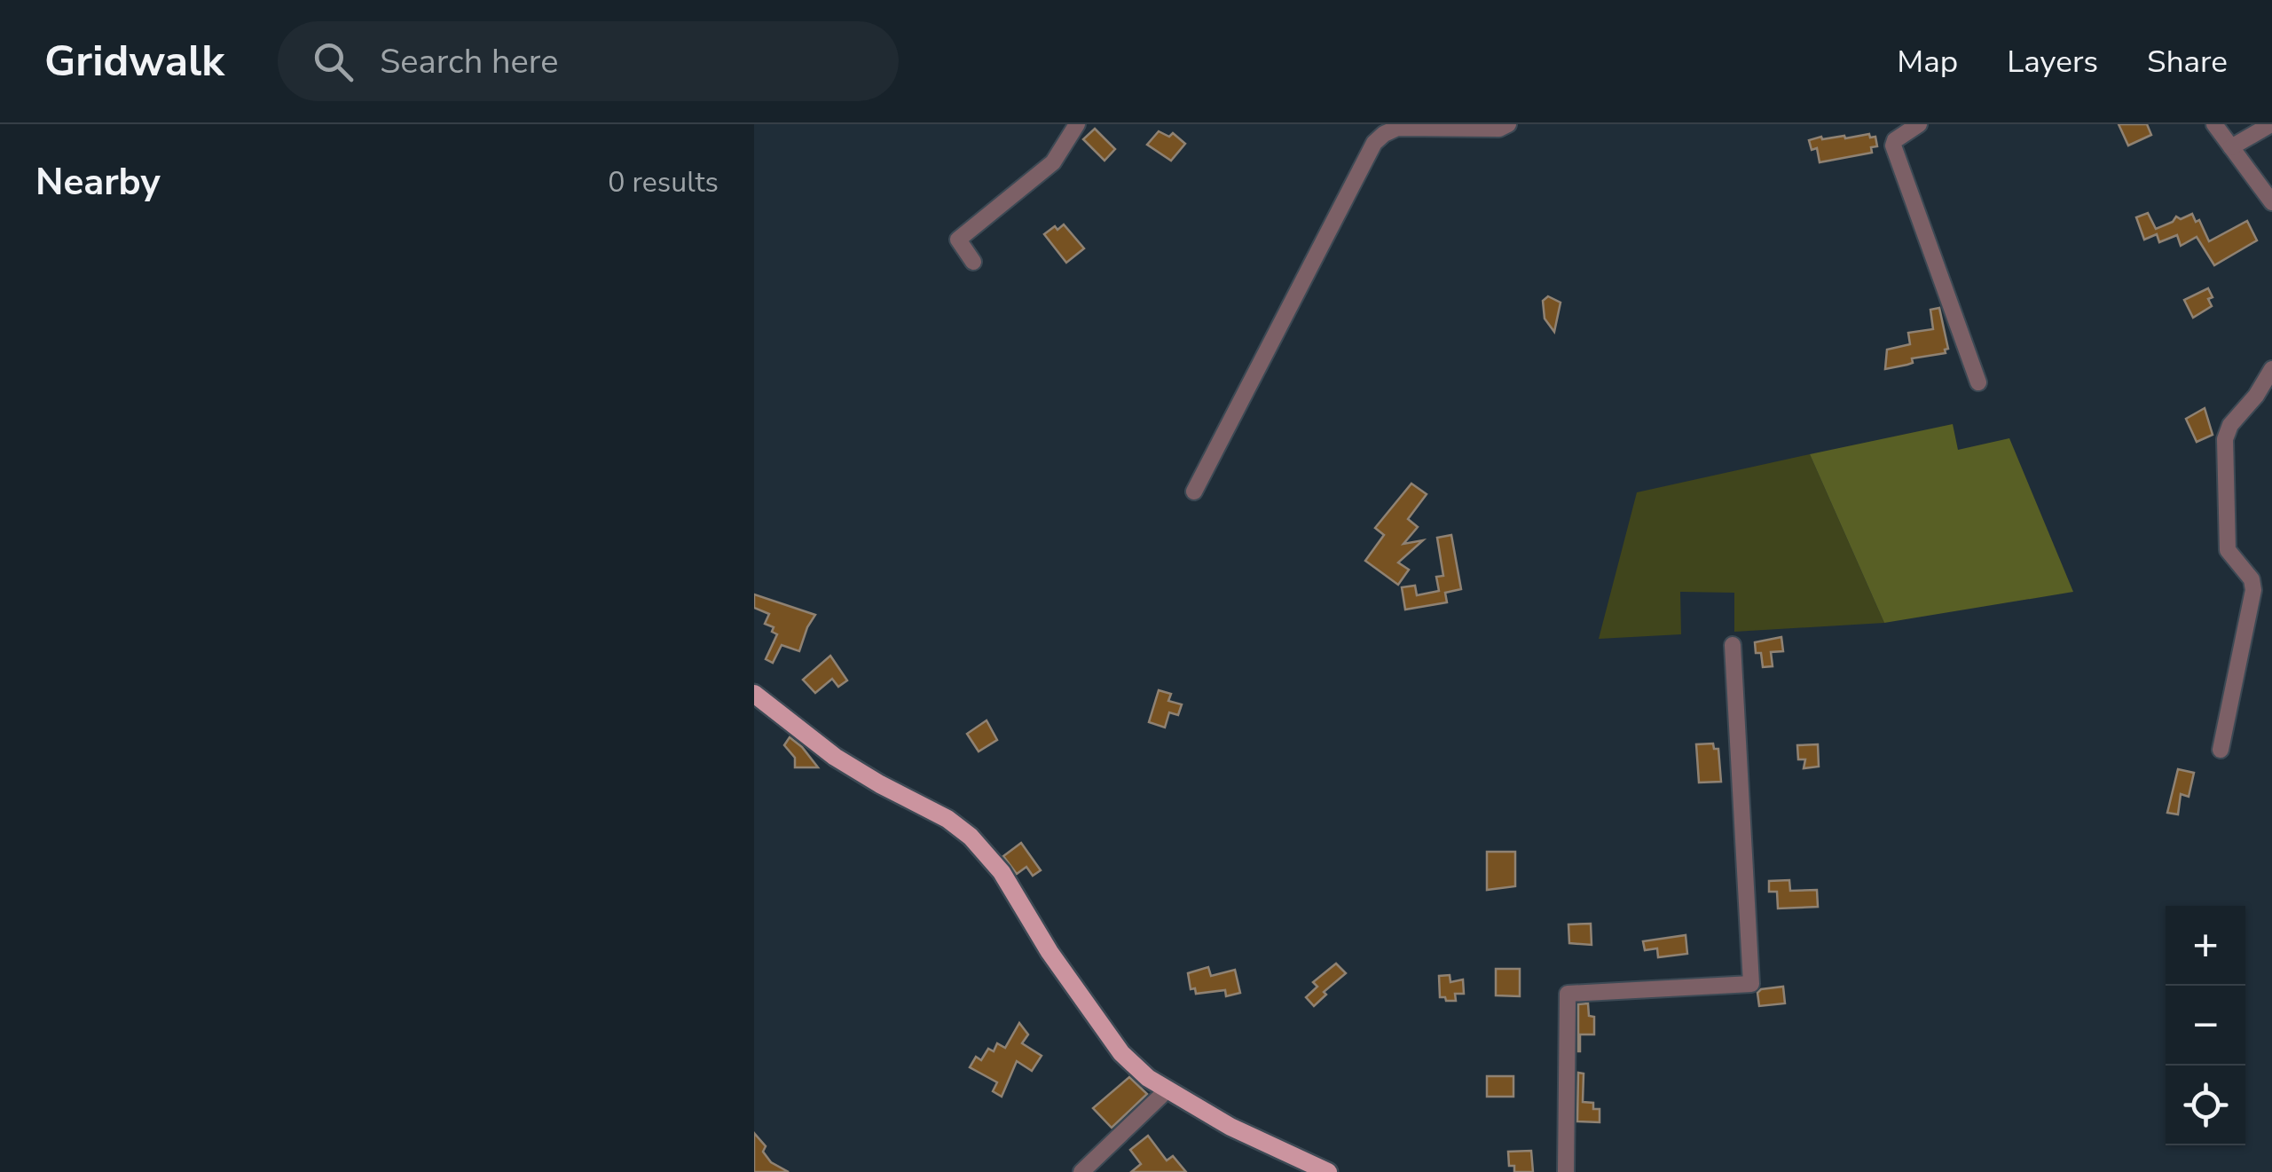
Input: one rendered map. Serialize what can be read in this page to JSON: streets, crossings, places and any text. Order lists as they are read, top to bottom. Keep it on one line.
{"page":{"header":"Gridwalk","search":"Search here","nav":["Map","Layers","Share"],"heading":["Nearby","0 results"],"map_buttons":["+","−"]}}
